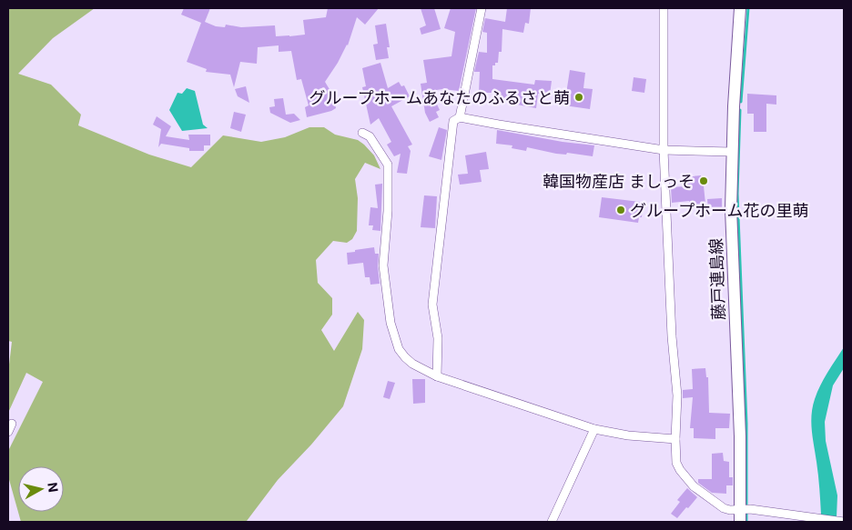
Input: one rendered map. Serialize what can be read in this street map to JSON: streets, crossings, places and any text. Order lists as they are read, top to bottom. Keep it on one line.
{"streets":{"main road":["藤戸連島線"]},"places":["グループホームあなたのふるさと萌","韓国物産店 ましっそ","グループホーム花の里萌"],"north":"right"}
